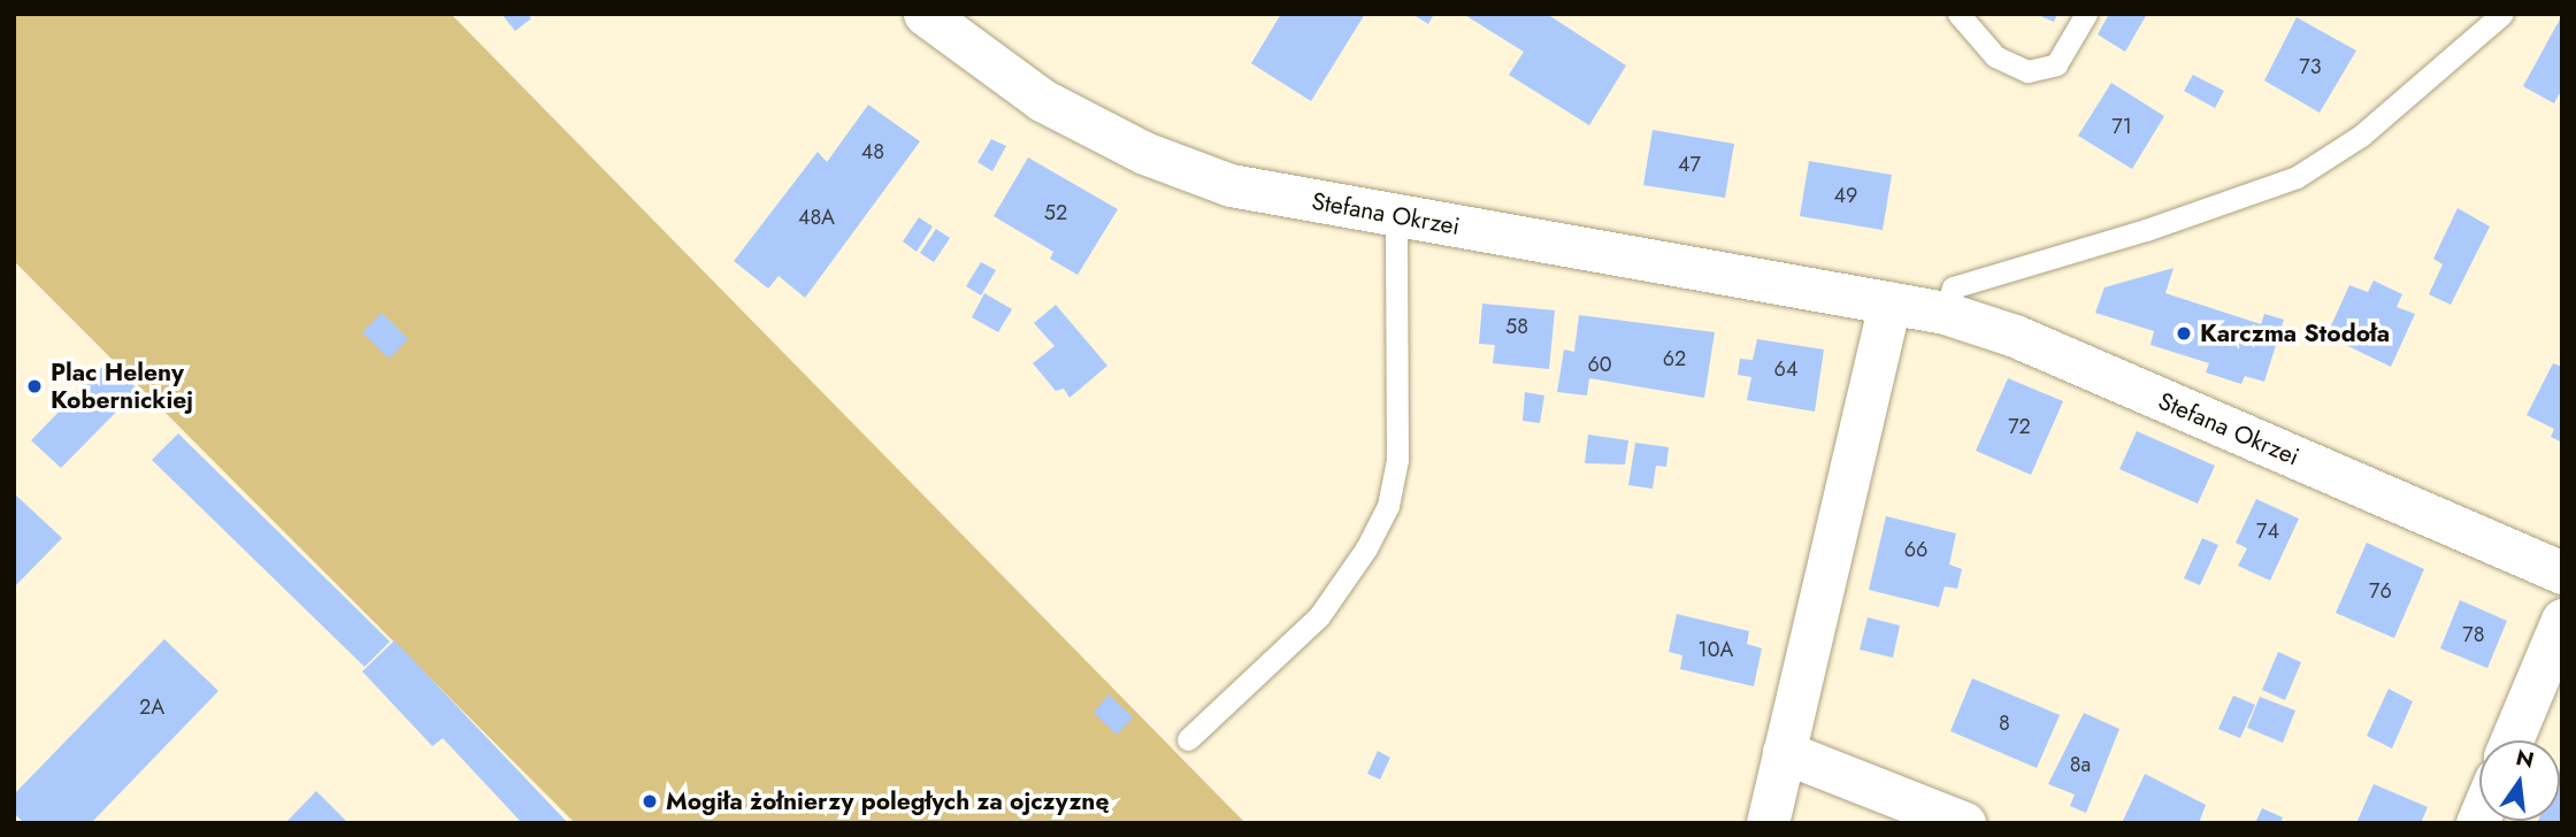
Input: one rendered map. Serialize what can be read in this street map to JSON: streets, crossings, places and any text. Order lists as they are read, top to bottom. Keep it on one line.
{"streets":{"street":["Stefana Okrzei"]},"places":["Karczma Stodoła","Plac Heleny Kobernickiej","Mogiła żołnierzy poległych za ojczyznę"],"house_numbers":["73","71","48","47","49","52","48A","58","62","60","64","72","74","66","76","78","10A","2A","8","8a"],"north":"top"}
